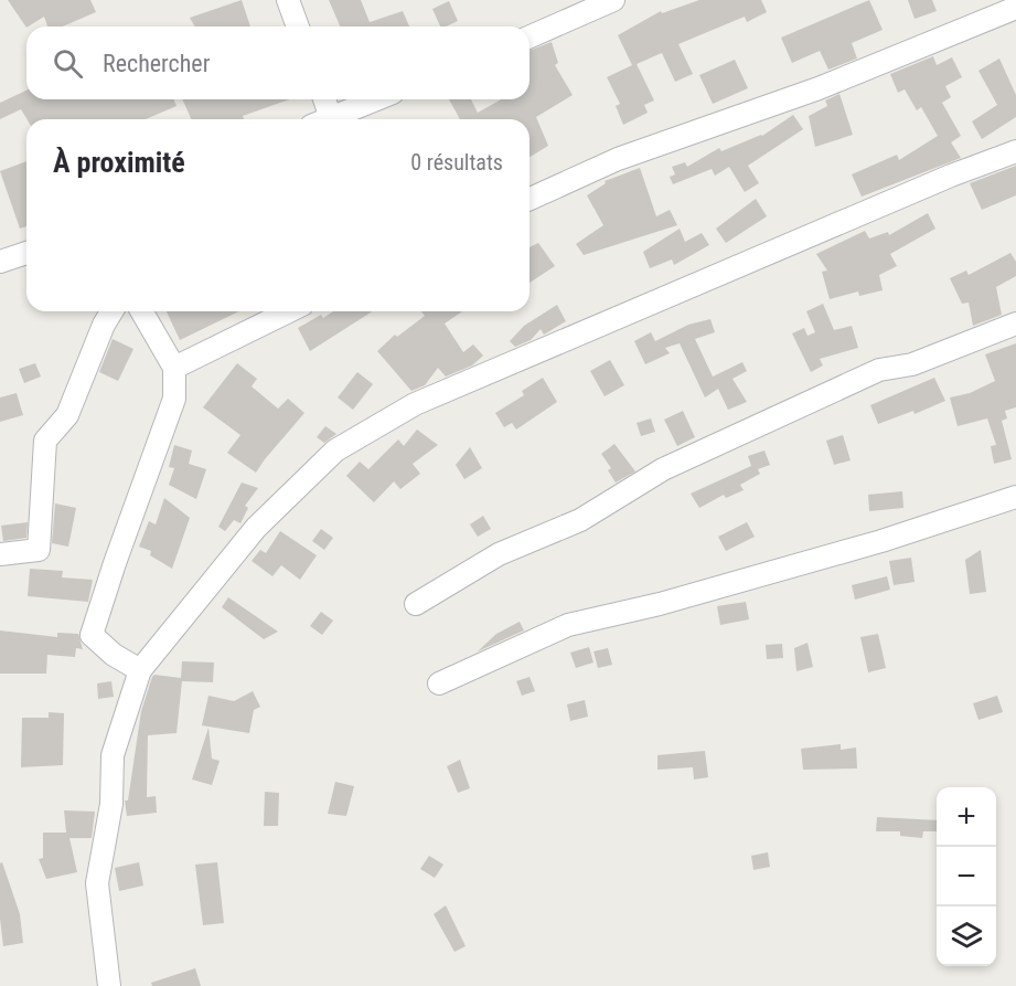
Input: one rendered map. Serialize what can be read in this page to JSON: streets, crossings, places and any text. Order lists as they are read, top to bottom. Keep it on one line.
{"page":{"search":"Rechercher","heading":["À proximité","0 résultats"],"map_buttons":["+","−"]}}
